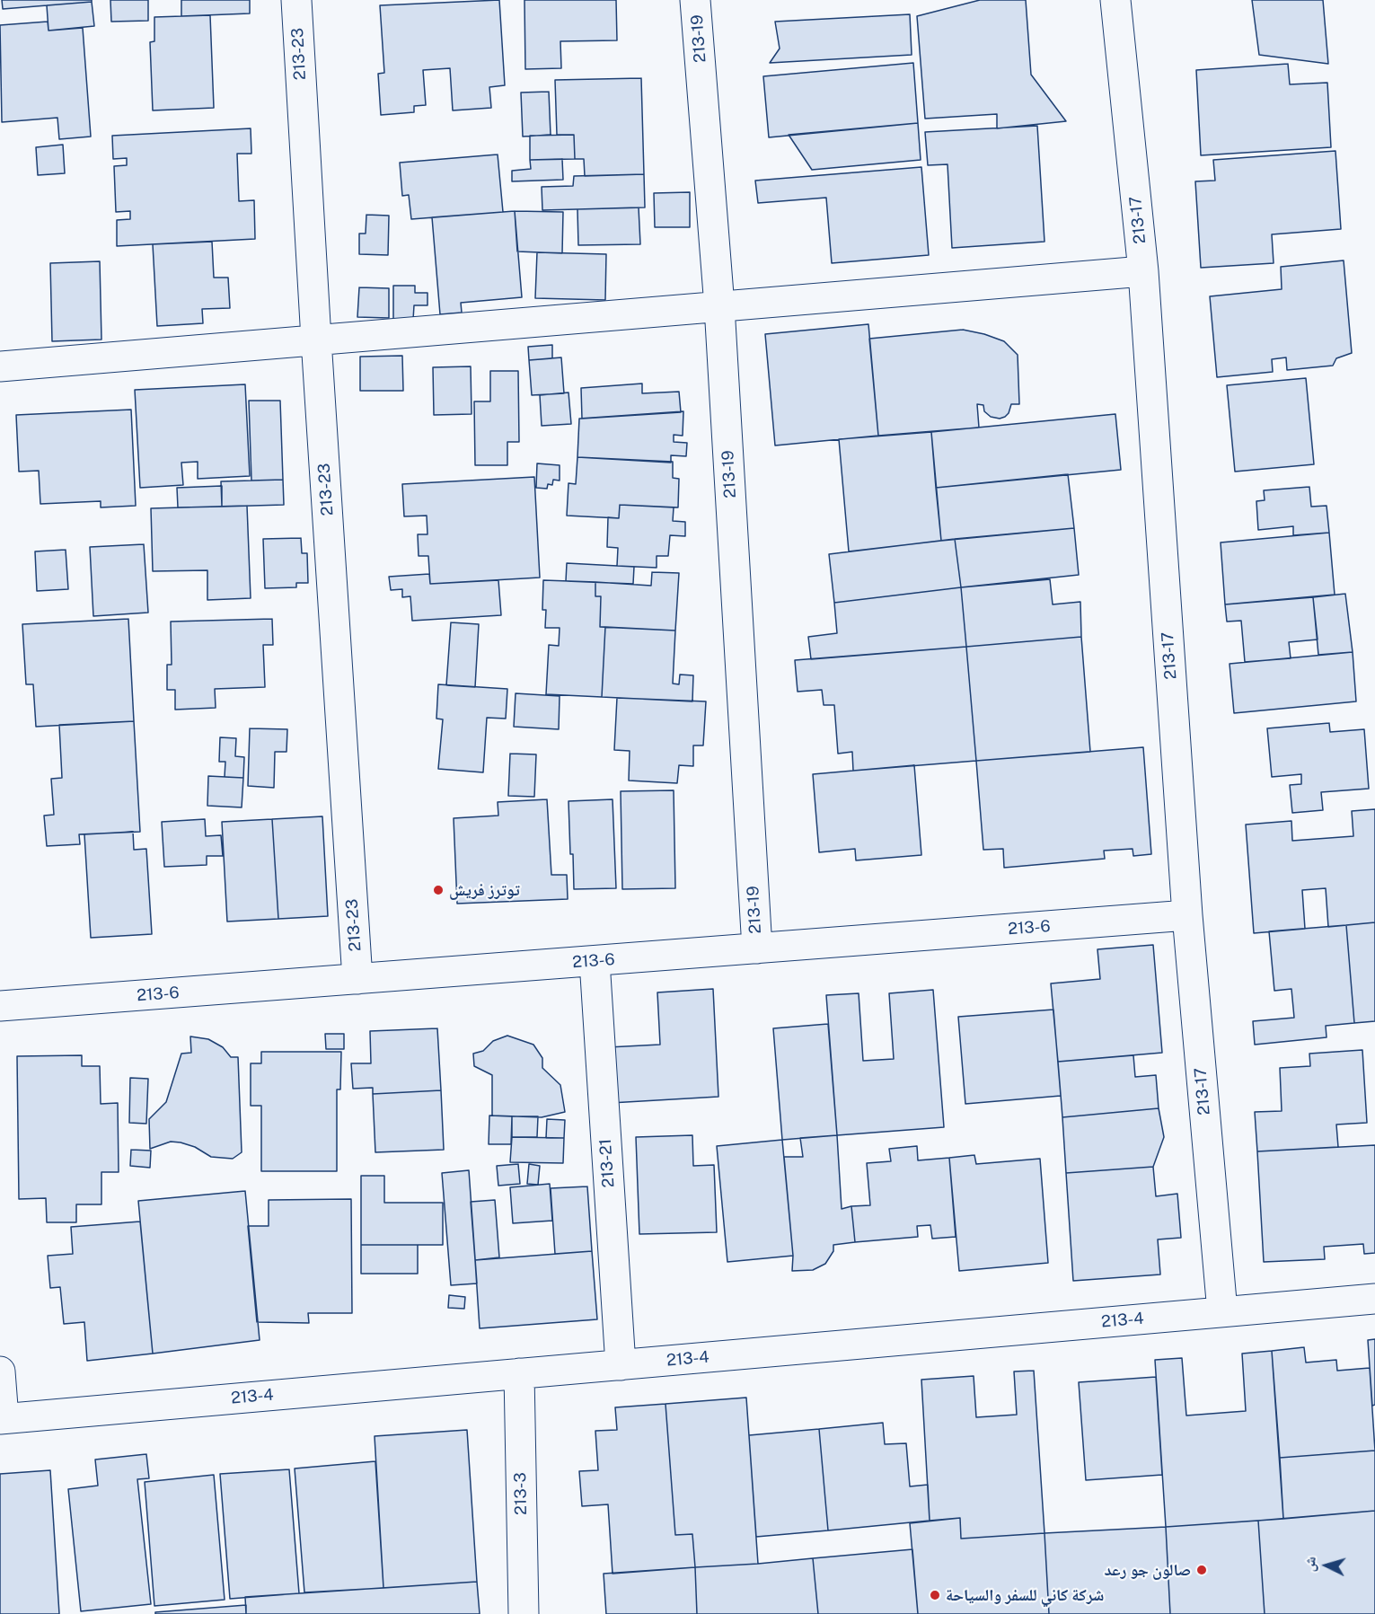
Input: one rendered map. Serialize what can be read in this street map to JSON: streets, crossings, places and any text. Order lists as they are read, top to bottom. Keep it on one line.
{"streets":{"street":["213-19","213-23","213-17","213-6","213-21","213-4","213-3"]},"crossings":[["213-19","213-6"],["213-23","213-6"],["213-17","213-6"],["213-17","213-4"],["213-6","213-21"],["213-21","213-4"],["213-4","213-3"]],"places":["توترز فريش","صالون جو رعد","شركة كاني للسفر والسياحة"],"north":"left"}
